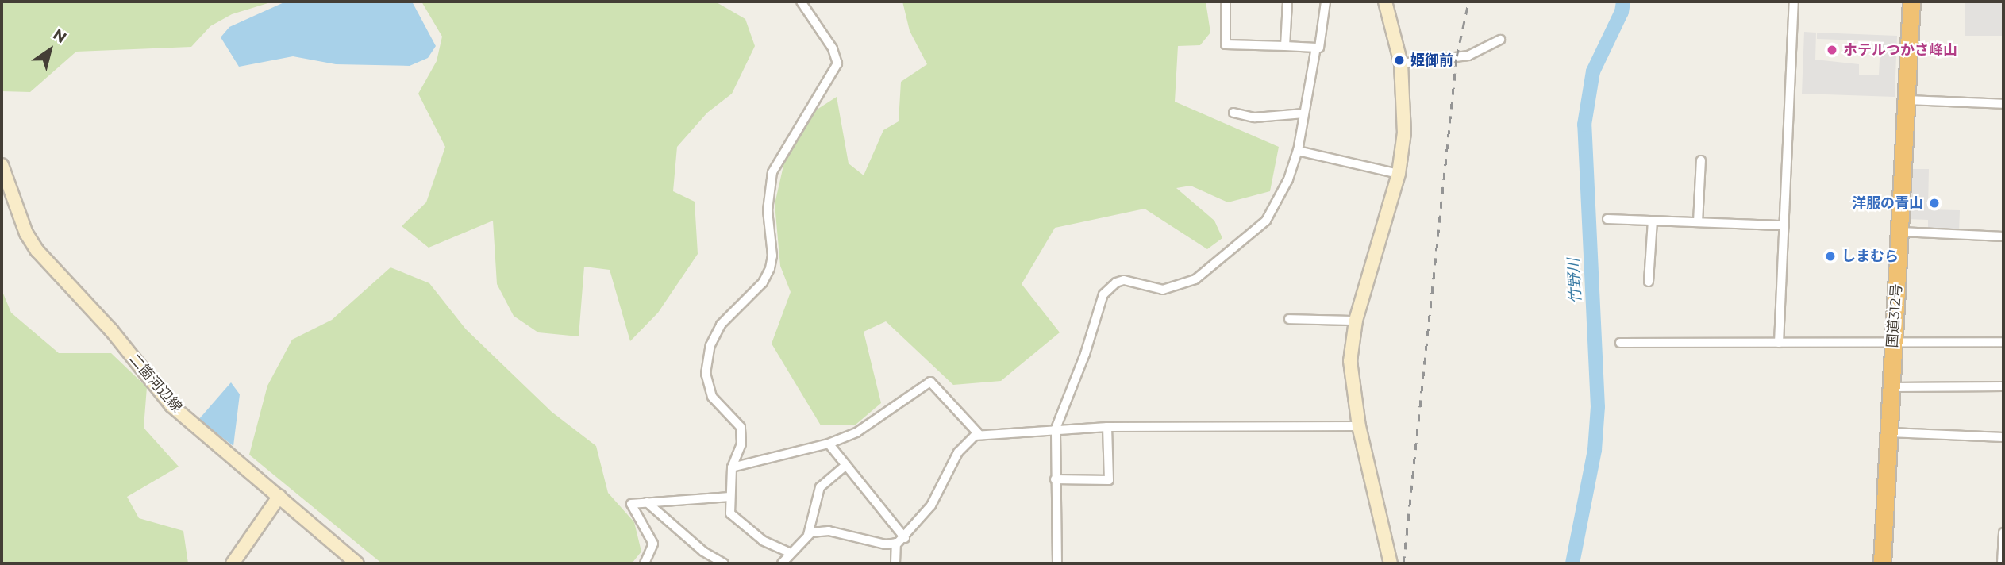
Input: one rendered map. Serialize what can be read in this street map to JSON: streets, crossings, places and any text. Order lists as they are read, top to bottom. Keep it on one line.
{"streets":{"highway":["国道312号"],"street":["二箇河辺線"]},"water":["竹野川"],"places":["ホテルつかさ峰山","姫御前","洋服の青山","しまむら"],"north":"top right"}
